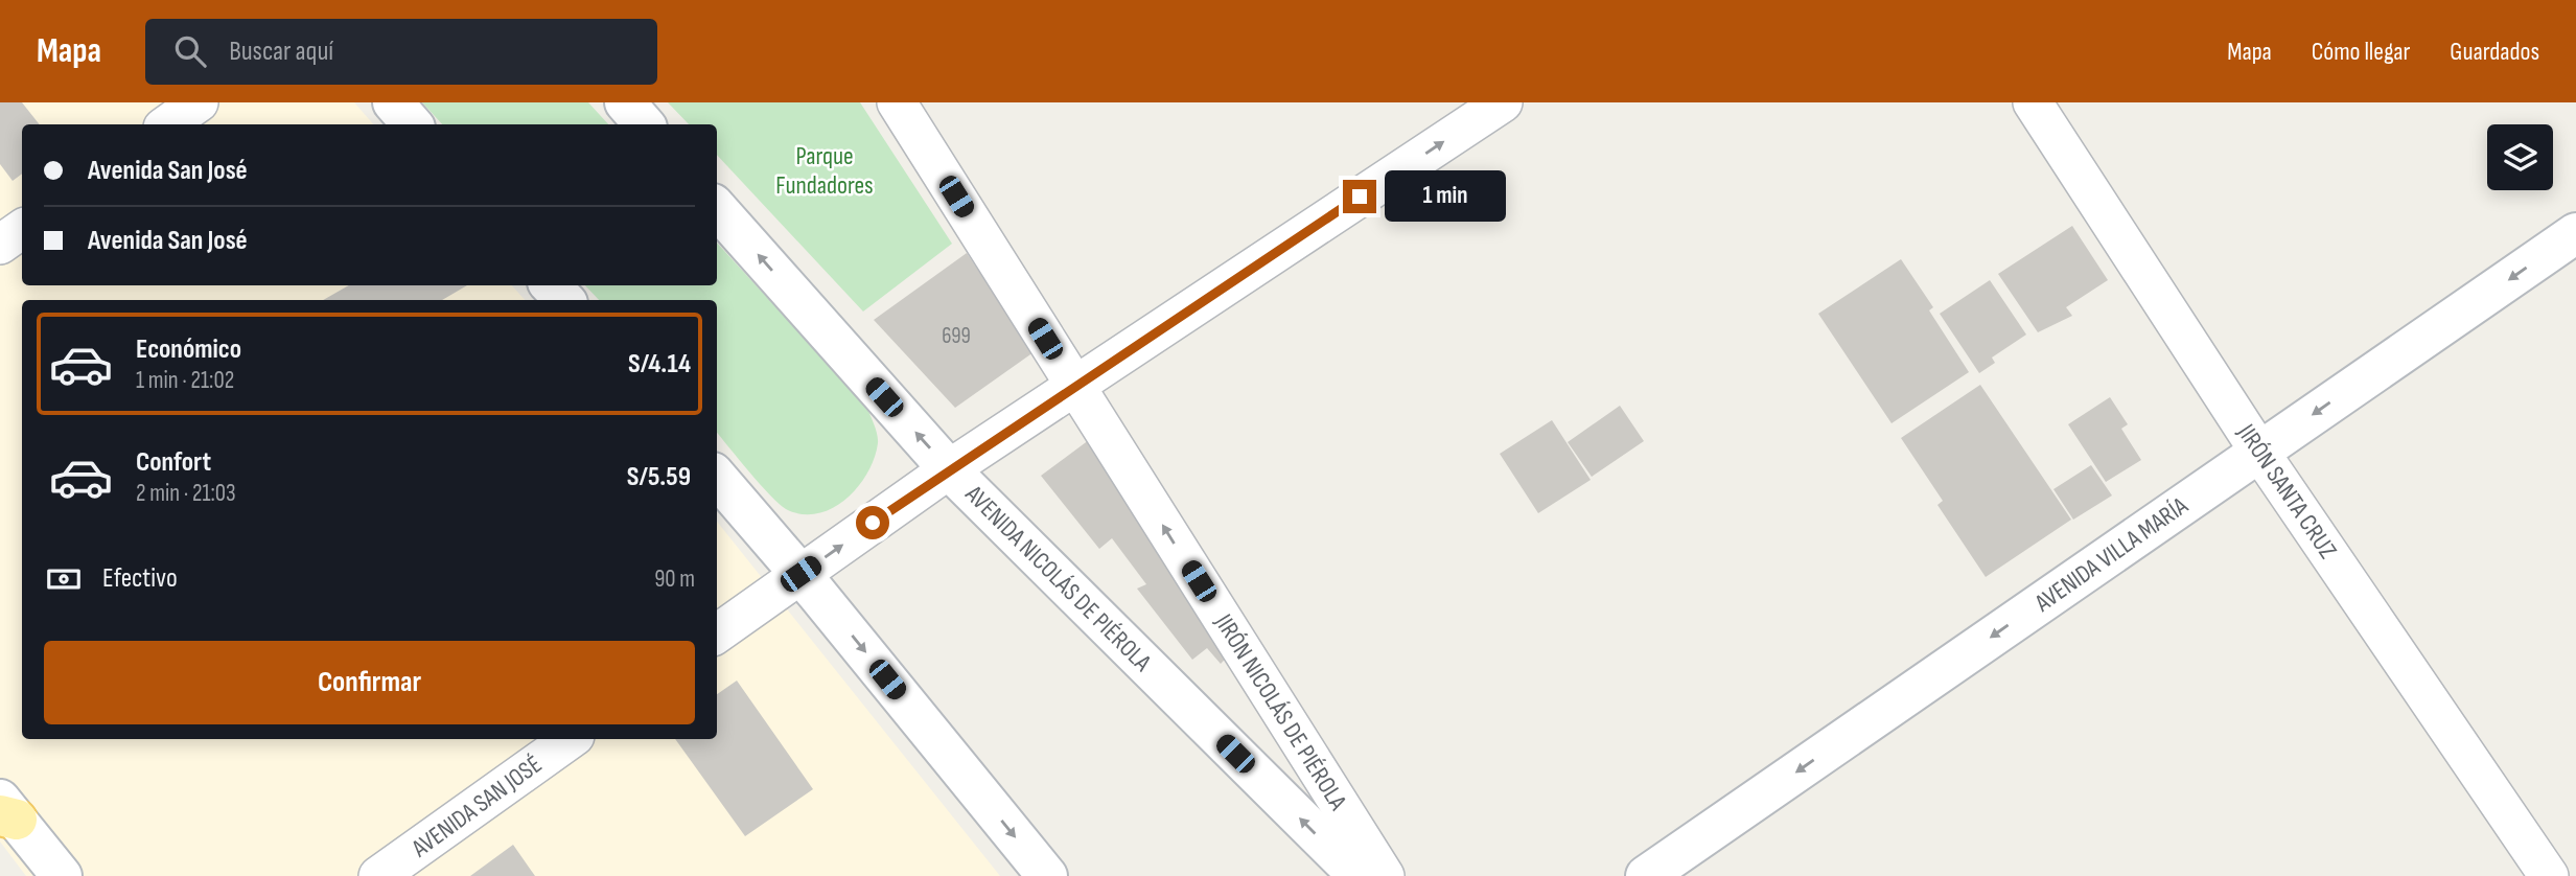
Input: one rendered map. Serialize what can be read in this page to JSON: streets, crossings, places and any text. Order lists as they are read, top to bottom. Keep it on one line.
{"streets":{"main road":["AVENIDA VILLA MARÍA","AVENIDA NICOLÁS DE PIÉROLA"],"street":["JIRÓN SANTA CRUZ","JIRÓN NICOLÁS DE PIÉROLA","AVENIDA SAN JOSÉ"]},"crossings":[["JIRÓN SANTA CRUZ","AVENIDA VILLA MARÍA"]],"one_way":["AVENIDA VILLA MARÍA","JIRÓN NICOLÁS DE PIÉROLA"],"parks":["Parque Fundadores"],"house_numbers":["699"],"page":{"header":"Mapa","search":"Buscar aquí","nav":["Mapa","Cómo llegar","Guardados"],"banner":["Avenida San José","Avenida San José"],"bubble":"1 min","list":[{"name":"Económico","note":"1 min · 21:02","value":"S/4.14"},{"name":"Confort","note":"2 min · 21:03","value":"S/5.59"}],"pay":["Efectivo","90 m"],"buttons":"Confirmar"}}
